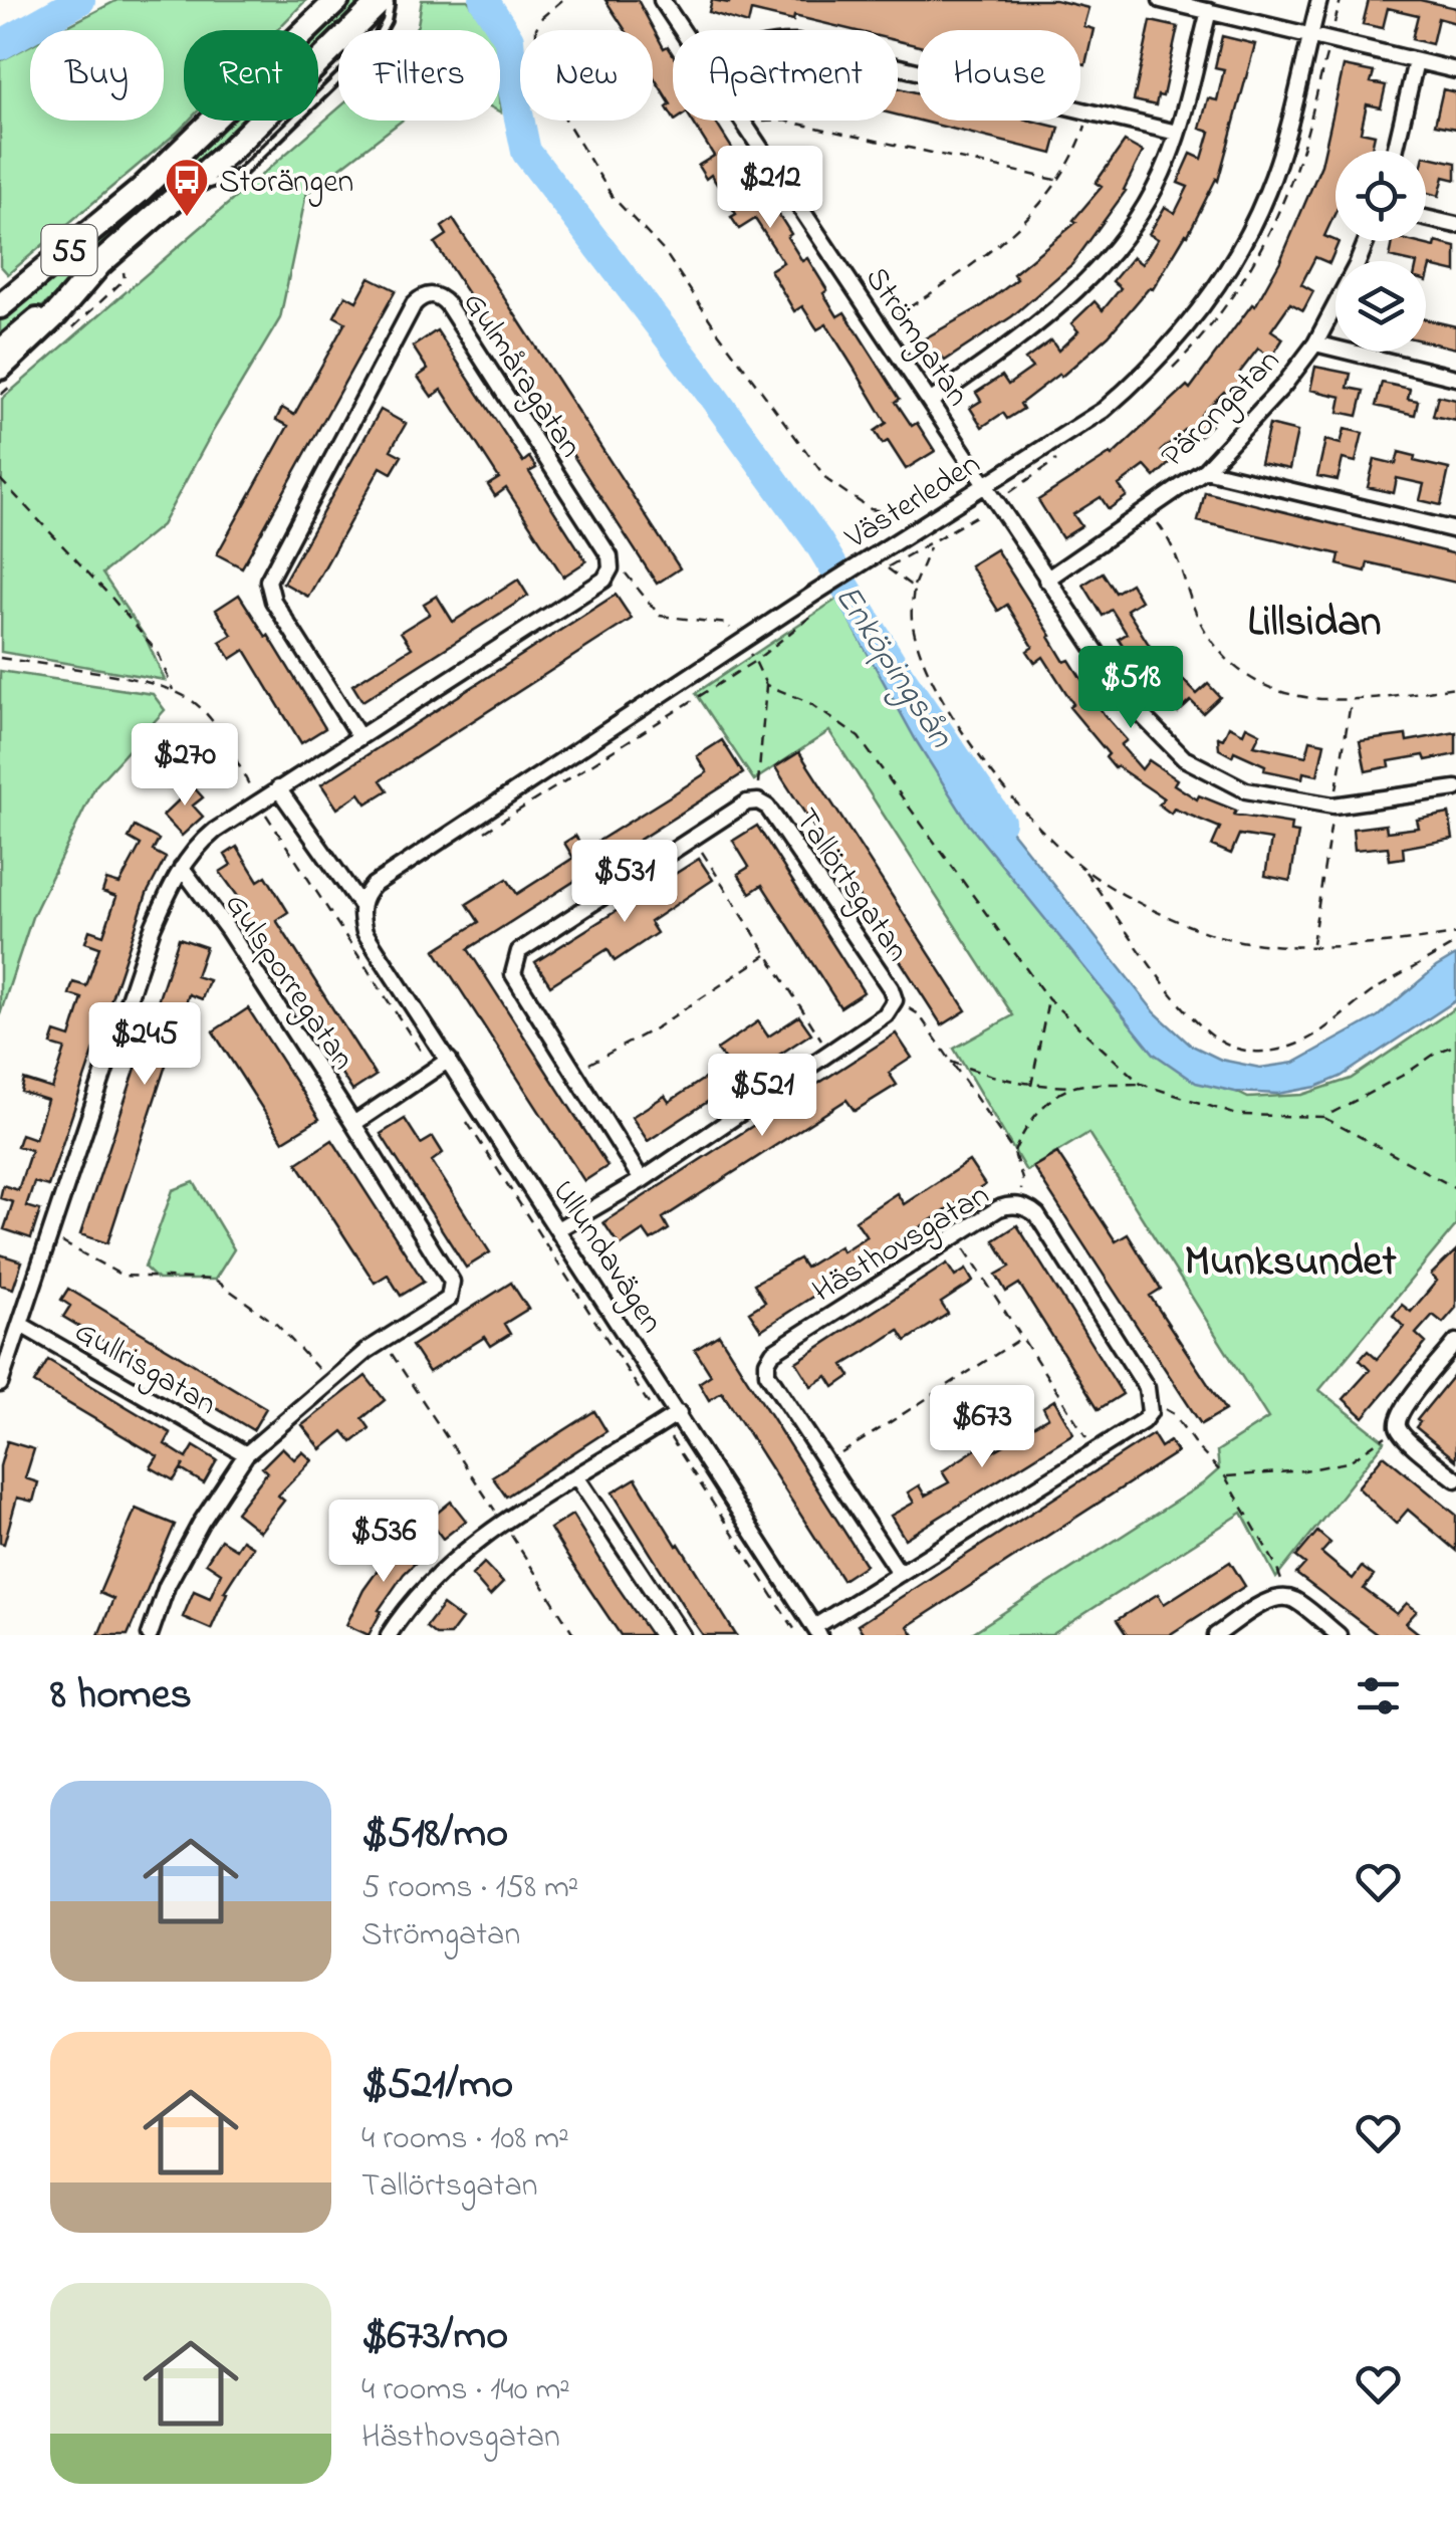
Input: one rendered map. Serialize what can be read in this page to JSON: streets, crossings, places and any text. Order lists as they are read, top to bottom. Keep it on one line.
{"streets":{"main road":["55"],"street":["Strömgatan","Gulmåragatan","Pärongatan","Västerleden","Tallörtsgatan","Gulsporregatan","Hästhovsgatan","Ullundavägen","Gullrisgatan"]},"crossings":[["Strömgatan","Pärongatan"],["Strömgatan","Västerleden"],["Västerleden","Ullundavägen"],["Tallörtsgatan","Ullundavägen"]],"districts":["Lillsidan","Munksundet"],"water":["Enköpingsån"],"places":{"bus stop":["Storängen"]},"page":{"chip":["Buy","Rent","Filters","New","Apartment","House"],"price":["$212","$518","$270","$531","$245","$521","$673","$536"],"heading":"8 homes","list":[{"name":"$518/mo","note":"5 rooms · 158 m² · Strömgatan"},{"name":"$521/mo","note":"4 rooms · 108 m² · Tallörtsgatan"},{"name":"$673/mo","note":"4 rooms · 140 m² · Hästhovsgatan"}]}}
